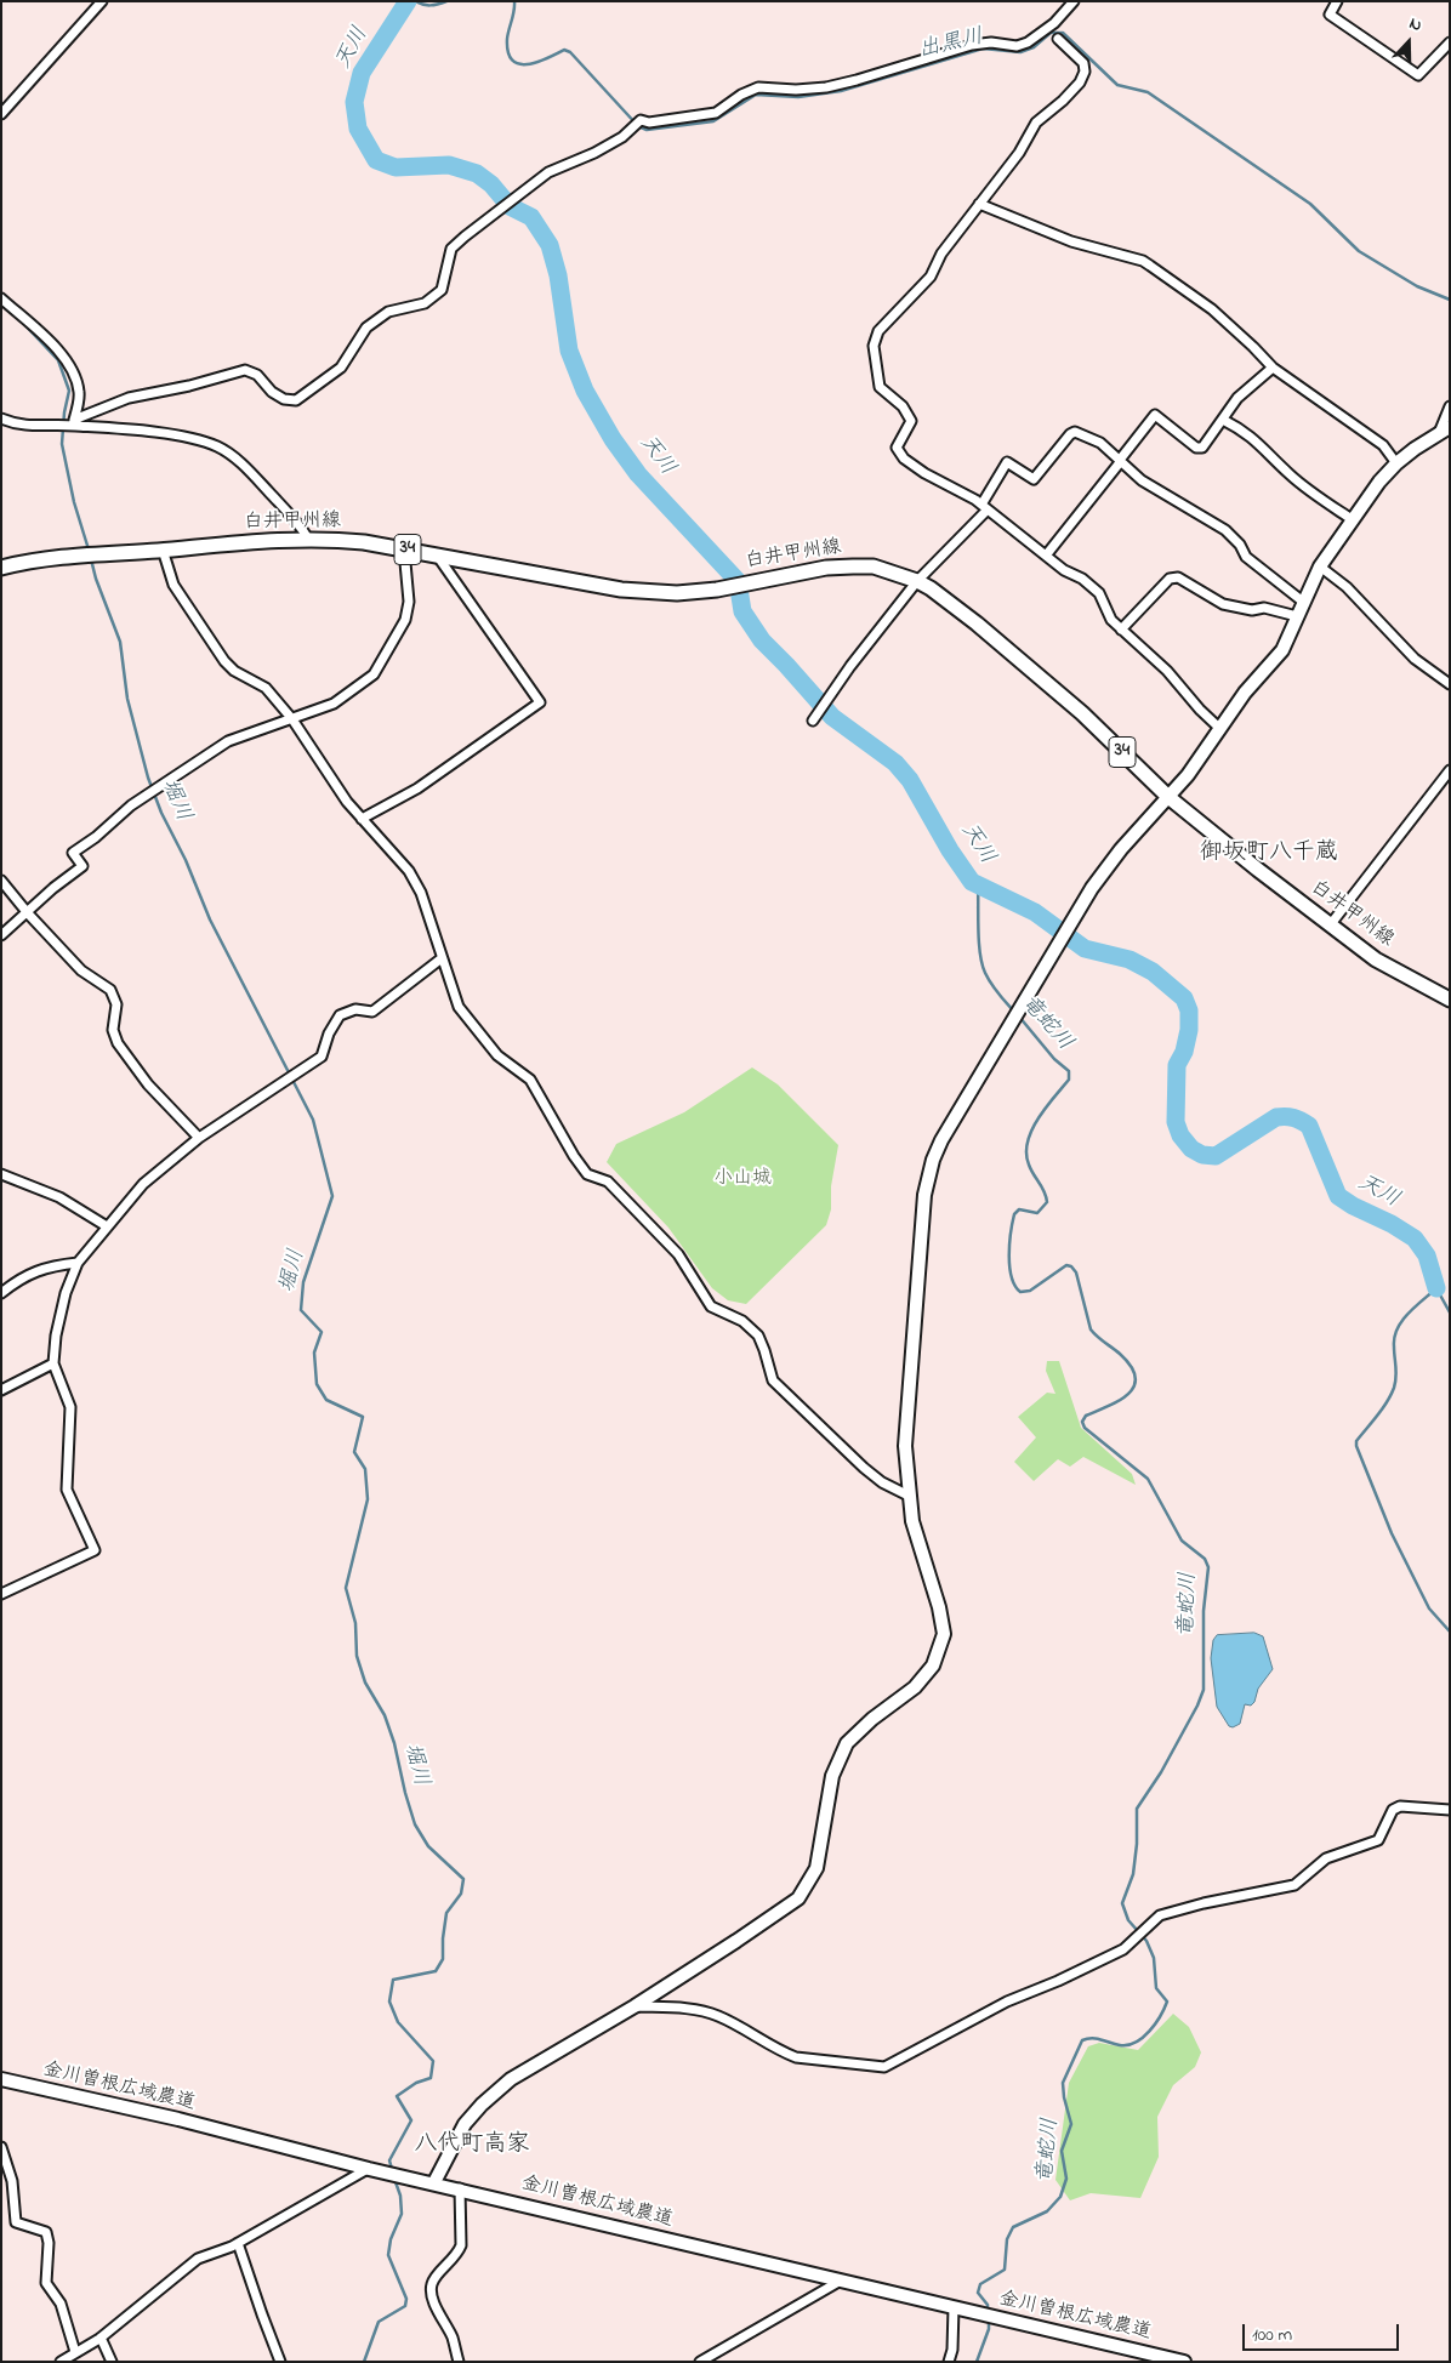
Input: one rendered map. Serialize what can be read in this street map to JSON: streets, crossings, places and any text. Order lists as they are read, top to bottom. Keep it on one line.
{"streets":{"main road":["白井甲州線","34"],"street":["金川曽根広域農道"]},"districts":["御坂町八千蔵","八代町高家"],"water":["出黒川","天川","堀川","竜蛇川"],"parks":["小山城"],"scale_bar":"100 m","north":"top"}
